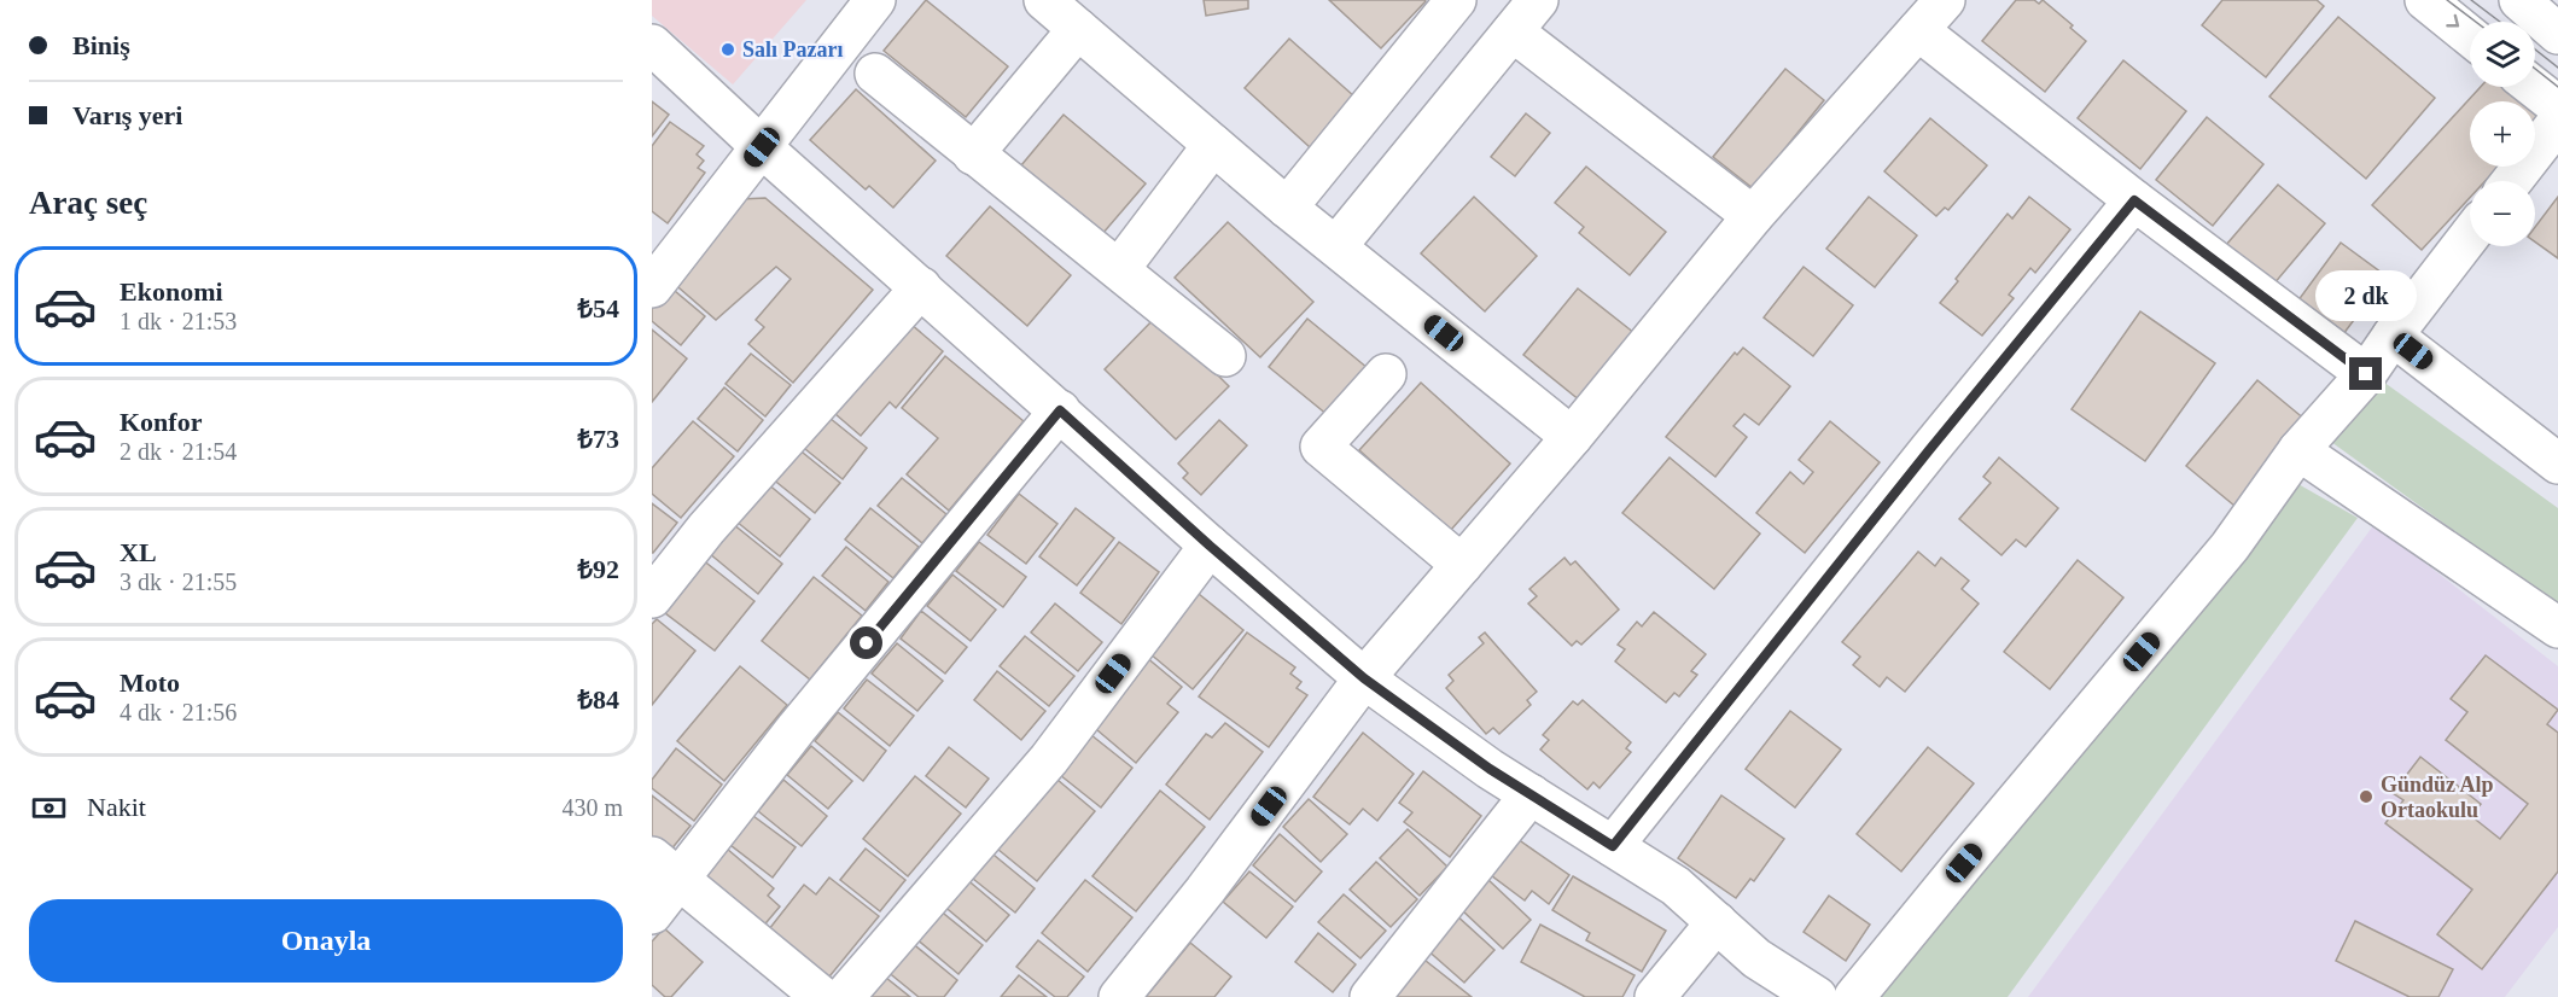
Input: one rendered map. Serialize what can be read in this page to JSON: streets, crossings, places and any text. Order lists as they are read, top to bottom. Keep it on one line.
{"places":["Salı Pazarı","Gündüz Alp Ortaokulu"],"page":{"banner":["Biniş","Varış yeri"],"map_buttons":["+","−"],"heading":"Araç seç","list":[{"name":"Ekonomi","note":"1 dk · 21:53","value":"₺54"},{"name":"Konfor","note":"2 dk · 21:54","value":"₺73"},{"name":"XL","note":"3 dk · 21:55","value":"₺92"},{"name":"Moto","note":"4 dk · 21:56","value":"₺84"}],"bubble":"2 dk","pay":["Nakit","430 m"],"buttons":"Onayla"}}
